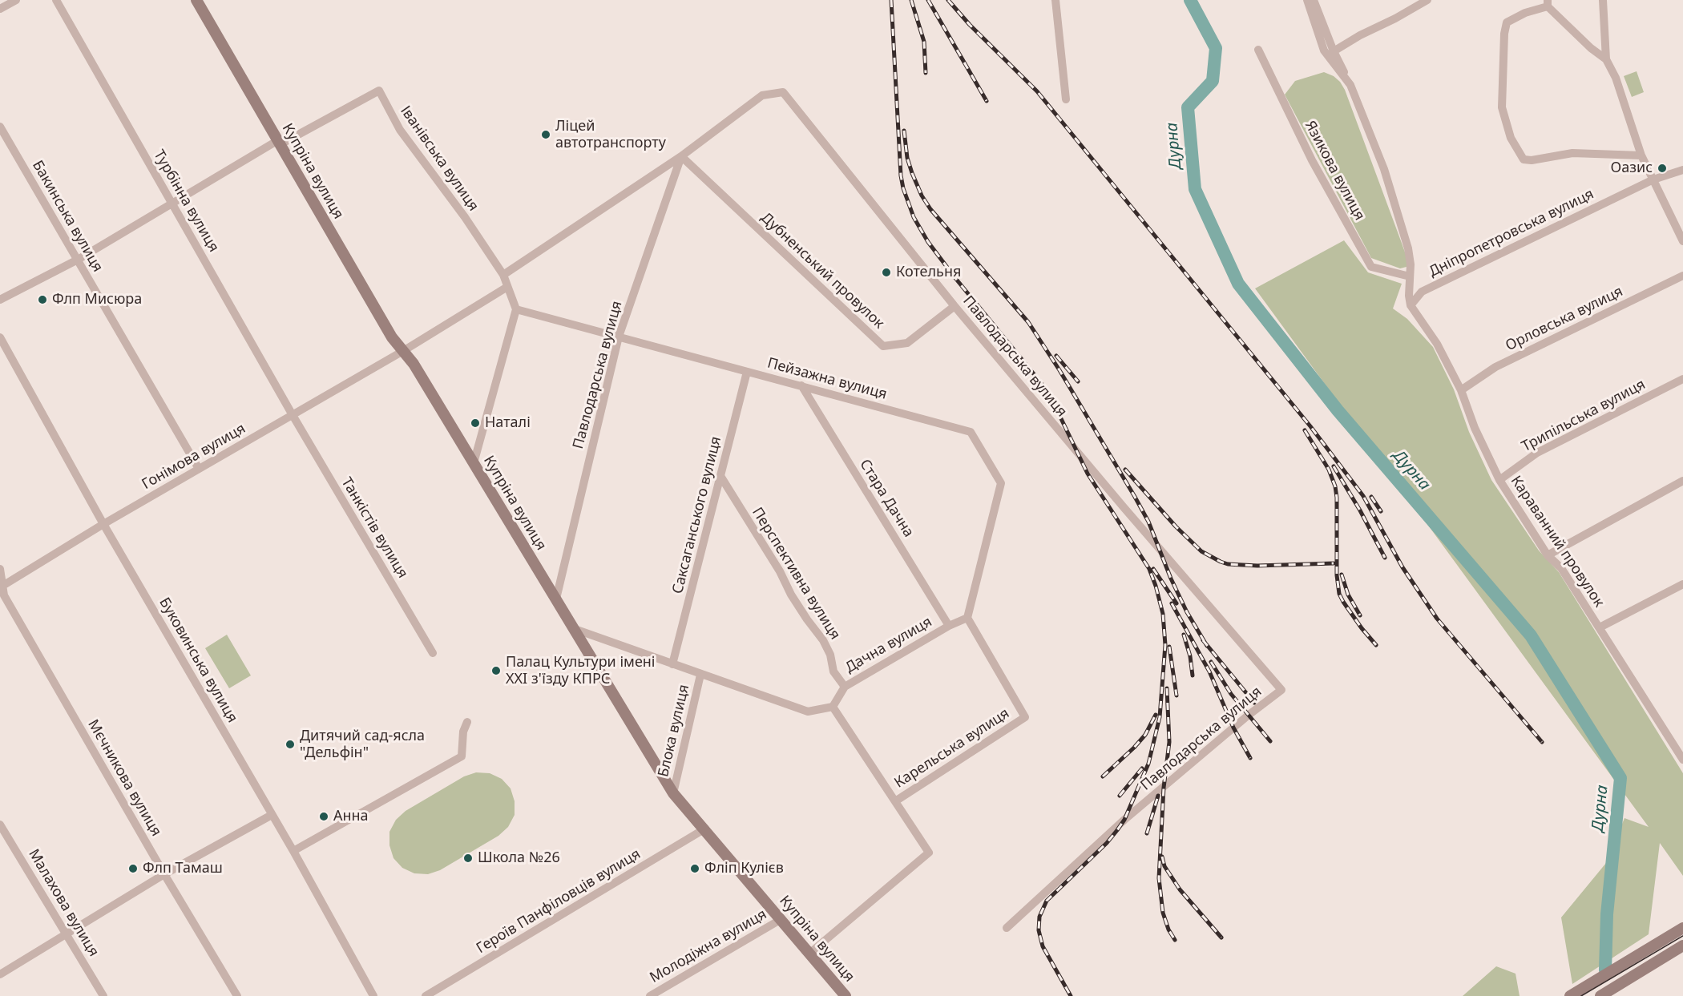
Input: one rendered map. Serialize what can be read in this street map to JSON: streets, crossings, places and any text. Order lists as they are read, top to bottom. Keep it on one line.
{"streets":{"main road":["Купріна вулиця"],"street":["Іванівська вулиця","Язикова вулиця","Турбінна вулиця","Бакинська вулиця","Дніпропетровська вулиця","Дубненський провулок","Орловська вулиця","Павлодарська вулиця","Пейзажна вулиця","Трипільська вулиця","Гонімова вулиця","Стара Дачна","Саксаганського вулиця","Танкістів вулиця","Караванний провулок","Перспективна вулиця","Дачна вулиця","Буковинська вулиця","Блока вулиця","Карельська вулиця","Мєчникова вулиця","Героїв Панфіловців вулиця","Малахова вулиця","Молодіжна вулиця"]},"crossings":[["Іванівська вулиця","Купріна вулиця"],["Купріна вулиця","Павлодарська вулиця"],["Купріна вулиця","Гонімова вулиця"],["Купріна вулиця","Блока вулиця"],["Купріна вулиця","Героїв Панфіловців вулиця"],["Купріна вулиця","Молодіжна вулиця"],["Турбінна вулиця","Гонімова вулиця"],["Турбінна вулиця","Танкістів вулиця"],["Бакинська вулиця","Гонімова вулиця"],["Дніпропетровська вулиця","Караванний провулок"],["Дубненський провулок","Павлодарська вулиця"],["Орловська вулиця","Караванний провулок"],["Павлодарська вулиця","Пейзажна вулиця"],["Пейзажна вулиця","Стара Дачна"],["Пейзажна вулиця","Саксаганського вулиця"],["Пейзажна вулиця","Дачна вулиця"],["Пейзажна вулиця","Карельська вулиця"],["Трипільська вулиця","Караванний провулок"],["Гонімова вулиця","Танкістів вулиця"],["Гонімова вулиця","Буковинська вулиця"],["Гонімова вулиця","Мєчникова вулиця"],["Стара Дачна","Дачна вулиця"],["Саксаганського вулиця","Перспективна вулиця"],["Перспективна вулиця","Дачна вулиця"],["Дачна вулиця","Карельська вулиця"]],"water":["Дурна"],"places":["Ліцей автотранспорту","Оазис","Котельня","Флп Мисюра","Наталі","Палац Культури імені XXI з'їзду КПРС","Дитячий сад-ясла \"Дельфін\"","Анна","Школа №26","Флп Тамаш","Фліп Кулієв"]}
